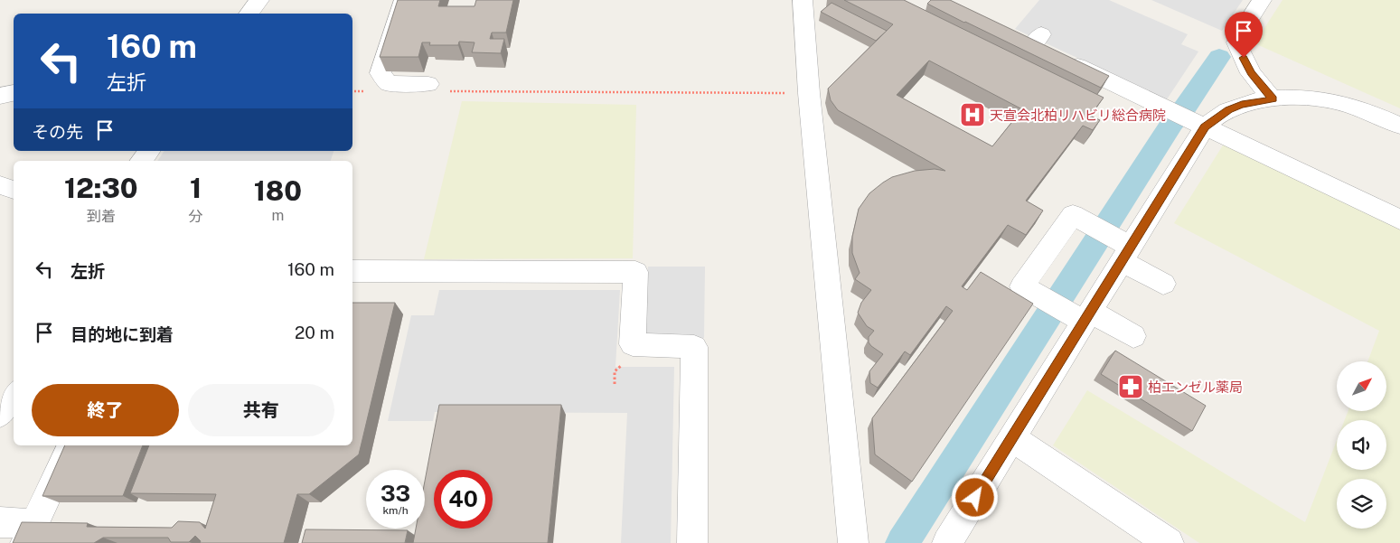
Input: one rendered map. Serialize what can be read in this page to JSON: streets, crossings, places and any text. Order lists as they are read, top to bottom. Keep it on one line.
{"places":{"hospital":["天宣会北柏リハビリ総合病院"],"pharmacy":["柏エンゼル薬局"]},"north":"top right","page":{"turn":["160 m","左折"],"then":"その先","eta":["12:30","到着","1","分","180","m"],"list":[{"name":"左折","value":"160 m"},{"name":"目的地に到着","value":"20 m"}],"buttons":["終了","共有"],"speed":"33 km/h","limit":"40"}}
